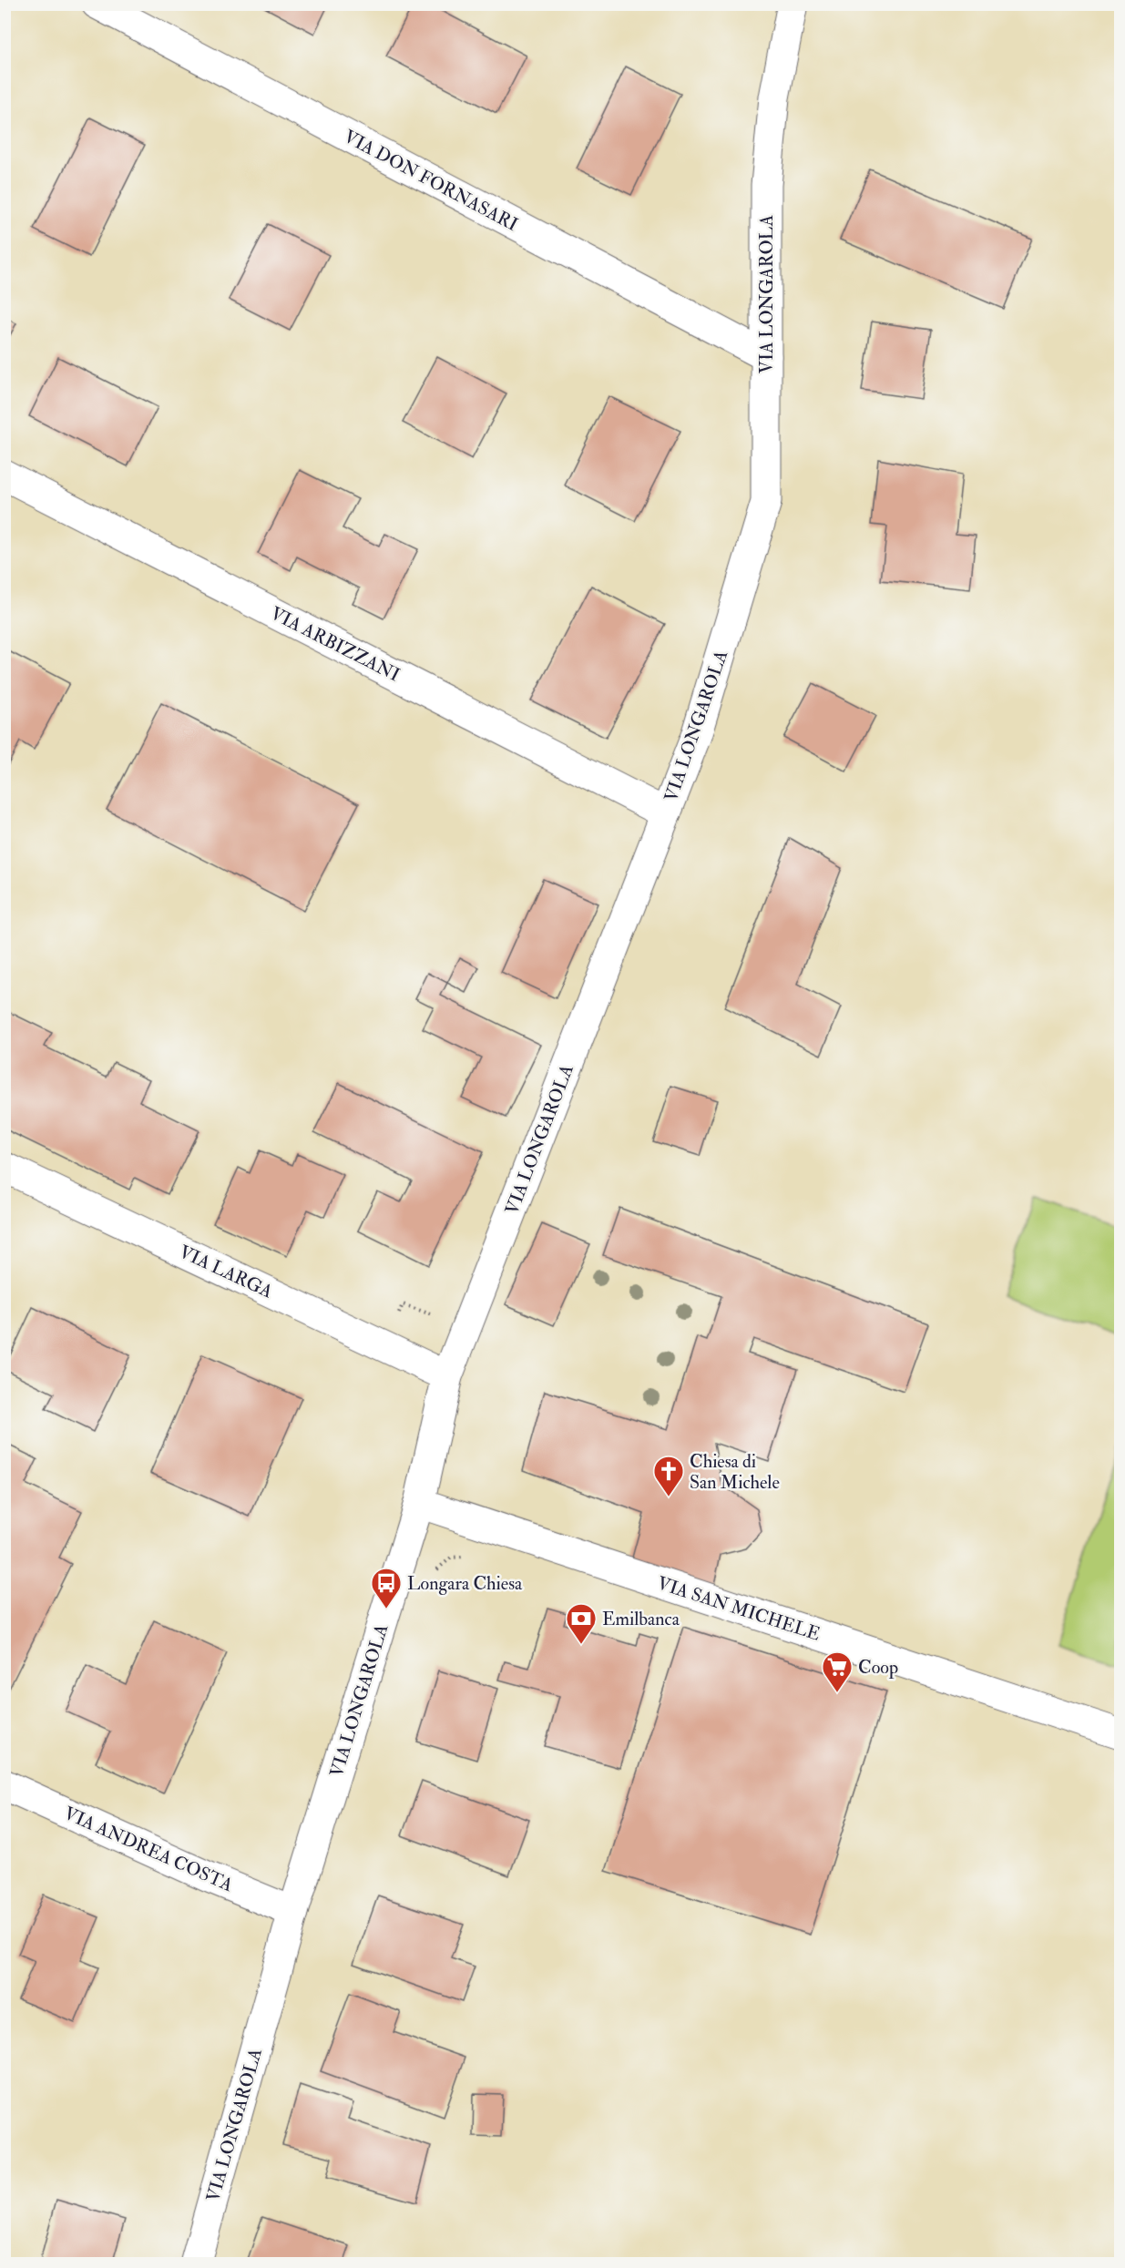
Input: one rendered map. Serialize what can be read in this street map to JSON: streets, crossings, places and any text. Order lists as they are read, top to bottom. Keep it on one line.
{"streets":{"street":["VIA DON FORNASARI","VIA LONGAROLA","VIA ARBIZZANI","VIA LARGA","VIA SAN MICHELE","VIA ANDREA COSTA"]},"crossings":[["VIA DON FORNASARI","VIA LONGAROLA"],["VIA LONGAROLA","VIA ARBIZZANI"],["VIA LONGAROLA","VIA LARGA"],["VIA LONGAROLA","VIA SAN MICHELE"],["VIA LONGAROLA","VIA ANDREA COSTA"]],"places":{"church":["Chiesa di San Michele"],"bus stop":["Longara Chiesa"],"bank":["Emilbanca"],"supermarket":["Coop"]}}
